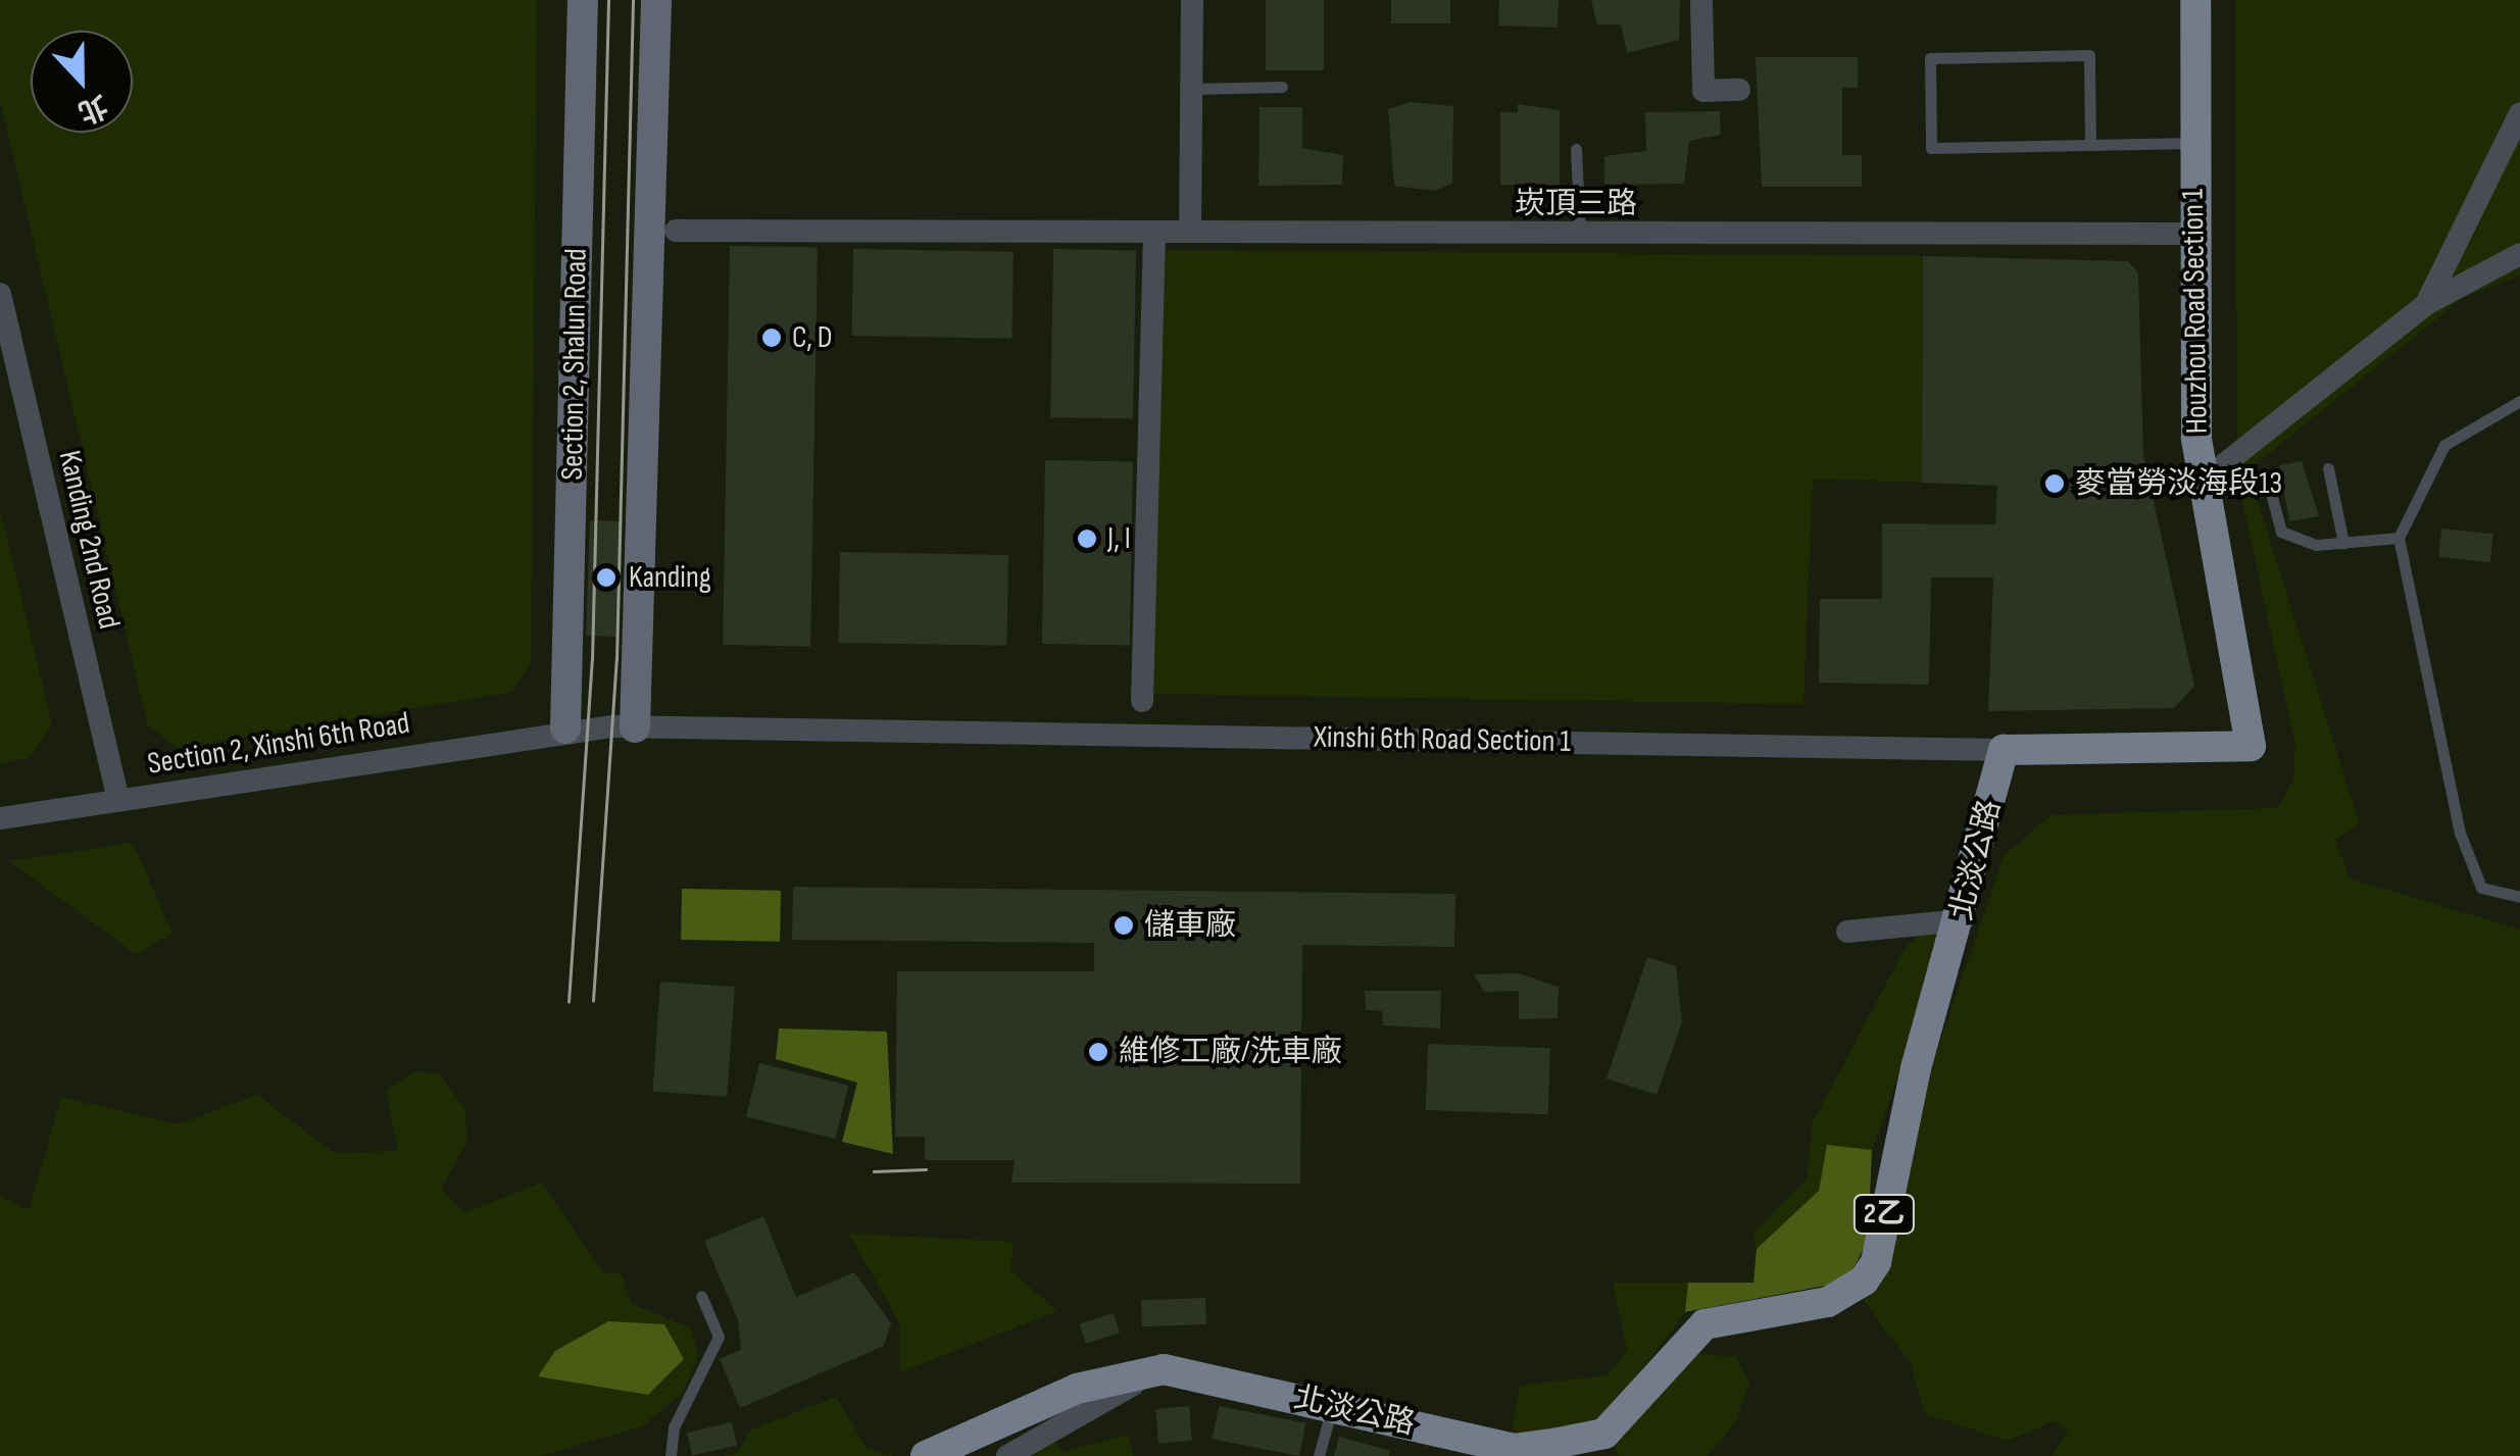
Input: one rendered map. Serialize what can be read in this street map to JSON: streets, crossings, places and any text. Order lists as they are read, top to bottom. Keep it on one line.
{"streets":{"main road":["Houzhou Road Section 1","Xinshi 6th Road Section 1","北淡公路","2乙"],"street":["崁頂三路","Section 2, Shalun Road","Kanding 2nd Road","Section 2, Xinshi 6th Road"]},"crossings":[["崁頂三路","Houzhou Road Section 1"],["Houzhou Road Section 1","Xinshi 6th Road Section 1"],["Section 2, Shalun Road","Xinshi 6th Road Section 1"],["Section 2, Shalun Road","Section 2, Xinshi 6th Road"],["Kanding 2nd Road","Section 2, Xinshi 6th Road"],["Xinshi 6th Road Section 1","Section 2, Xinshi 6th Road"],["Xinshi 6th Road Section 1","北淡公路"]],"places":["C, D","麥當勞淡海段13","J, I","Kanding","儲車廠","維修工廠/洗車廠"],"north":"bottom"}
